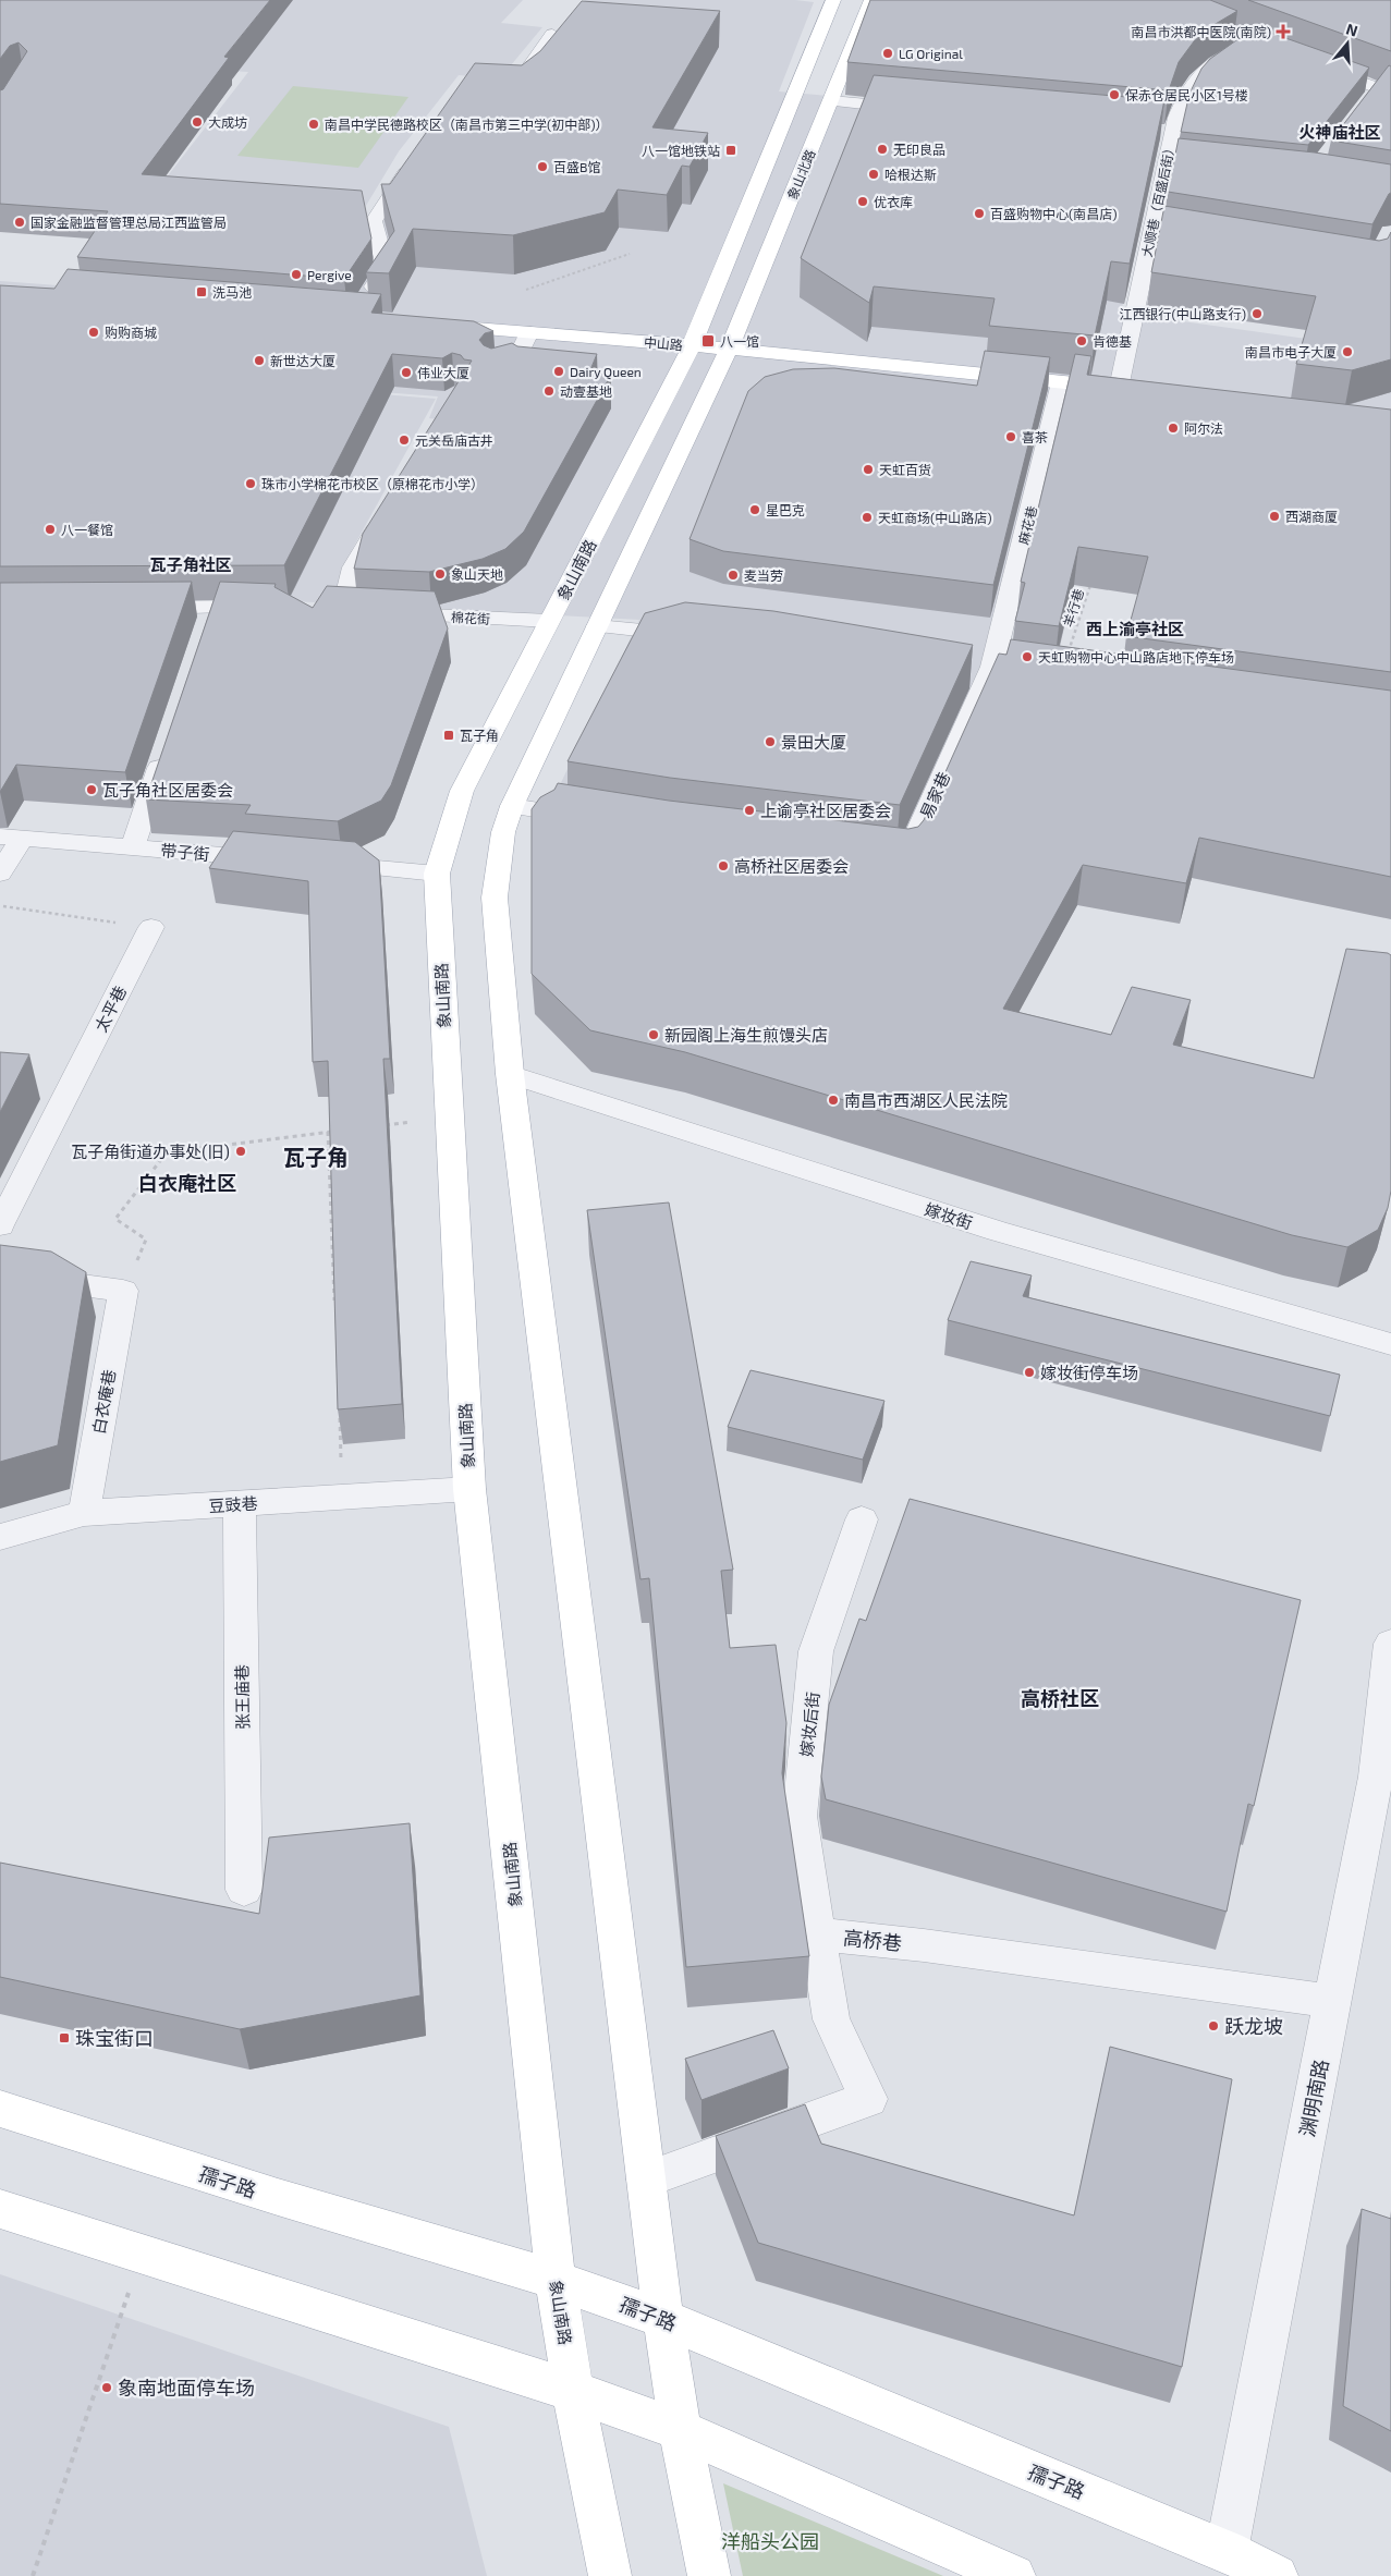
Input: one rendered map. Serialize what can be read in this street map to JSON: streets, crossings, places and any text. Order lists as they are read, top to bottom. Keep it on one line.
{"streets":{"main road":["象山北路","中山路","象山南路","孺子路"],"street":["大顺巷（百盛后街）","麻花巷","棉花街","易家巷","带子街","太平巷","嫁妆街","白衣庵巷","豆豉巷","张王庙巷","嫁妆后街","高桥巷","渊明南路"],"path":["羊行巷"]},"crossings":[["象山北路","中山路"],["大顺巷（百盛后街）","中山路"],["中山路","麻花巷"],["中山路","象山南路"],["麻花巷","易家巷"],["象山南路","棉花街"],["象山南路","豆豉巷"],["象山南路","孺子路"],["白衣庵巷","豆豉巷"],["豆豉巷","张王庙巷"],["嫁妆后街","高桥巷"],["高桥巷","渊明南路"],["渊明南路","孺子路"]],"districts":["火神庙社区","瓦子角社区","西上渝亭社区","瓦子角","白衣庵社区","高桥社区"],"parks":["洋船头公园"],"places":{"health":["南昌市洪都中医院(南院)"],"other":["LG Original","保赤仓居民小区1号楼","大成坊","南昌中学民德路校区（南昌市第三中学(初中部)）","无印良品","百盛B馆","哈根达斯","优衣库","百盛购物中心(南昌店)","国家金融监督管理总局江西监管局","Pergive","江西银行(中山路支行)","购购商城","肯德基","南昌市电子大厦","新世达大厦","Dairy Queen","伟业大厦","动壹基地","阿尔法","喜茶","元关岳庙古井","天虹百货","珠市小学棉花市校区（原棉花市小学）","星巴克","西湖商厦","天虹商场(中山路店)","八一餐馆","象山天地","麦当劳","天虹购物中心中山路店地下停车场","景田大厦","瓦子角社区居委会","上谕亭社区居委会","高桥社区居委会","新园阁上海生煎馒头店","南昌市西湖区人民法院","瓦子角街道办事处(旧)","嫁妆街停车场","跃龙坡","象南地面停车场"],"transit":["八一馆地铁站","洗马池","八一馆","瓦子角","珠宝街口"]},"north":"top"}
